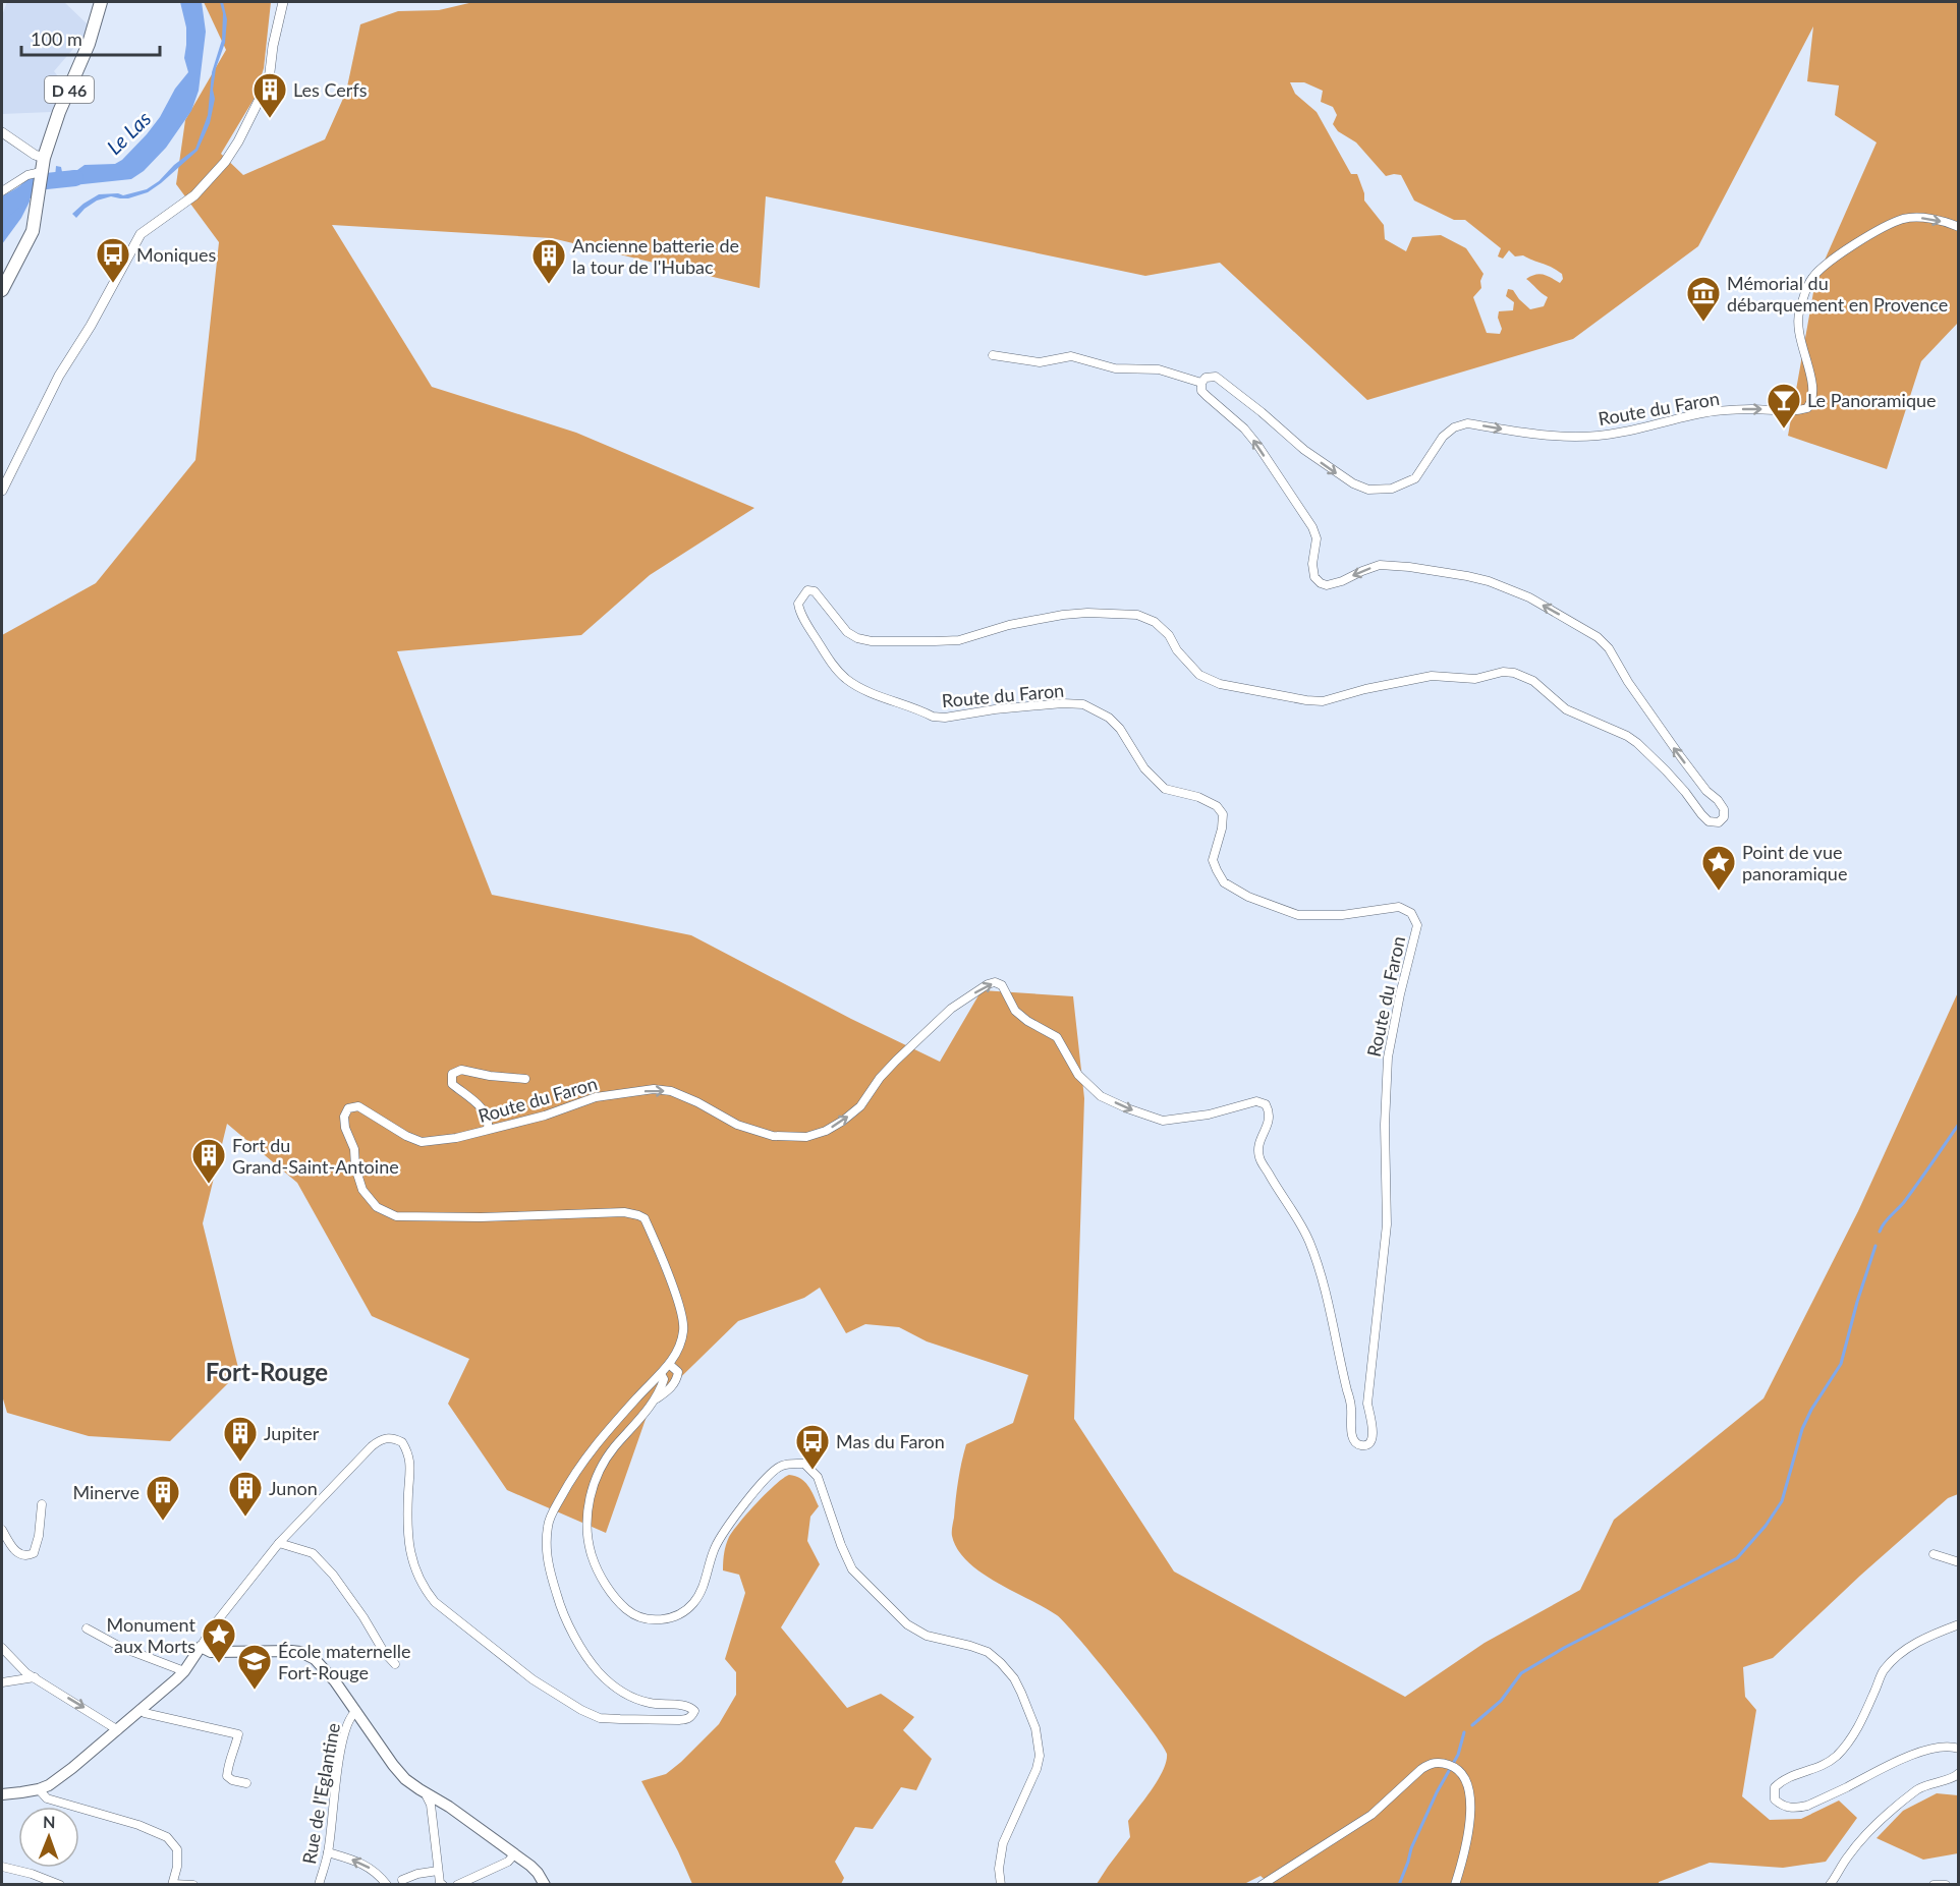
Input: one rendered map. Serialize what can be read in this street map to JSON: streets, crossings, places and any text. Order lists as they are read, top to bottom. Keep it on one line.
{"streets":{"main road":["D 46"],"street":["Route du Faron","Rue de l'Eglantine"]},"districts":["Fort-Rouge"],"water":["Le Las"],"places":{"building":["Les Cerfs","Ancienne batterie de la tour de l'Hubac","Fort du Grand-Saint-Antoine","Jupiter","Junon","Minerve"],"bus stop":["Moniques","Mas du Faron"],"museum":["Mémorial du débarquement en Provence"],"bar":["Le Panoramique"],"place":["Point de vue panoramique","Monument aux Morts"],"school or university":["École maternelle Fort-Rouge"]},"scale_bar":"100 m","north":"top"}
